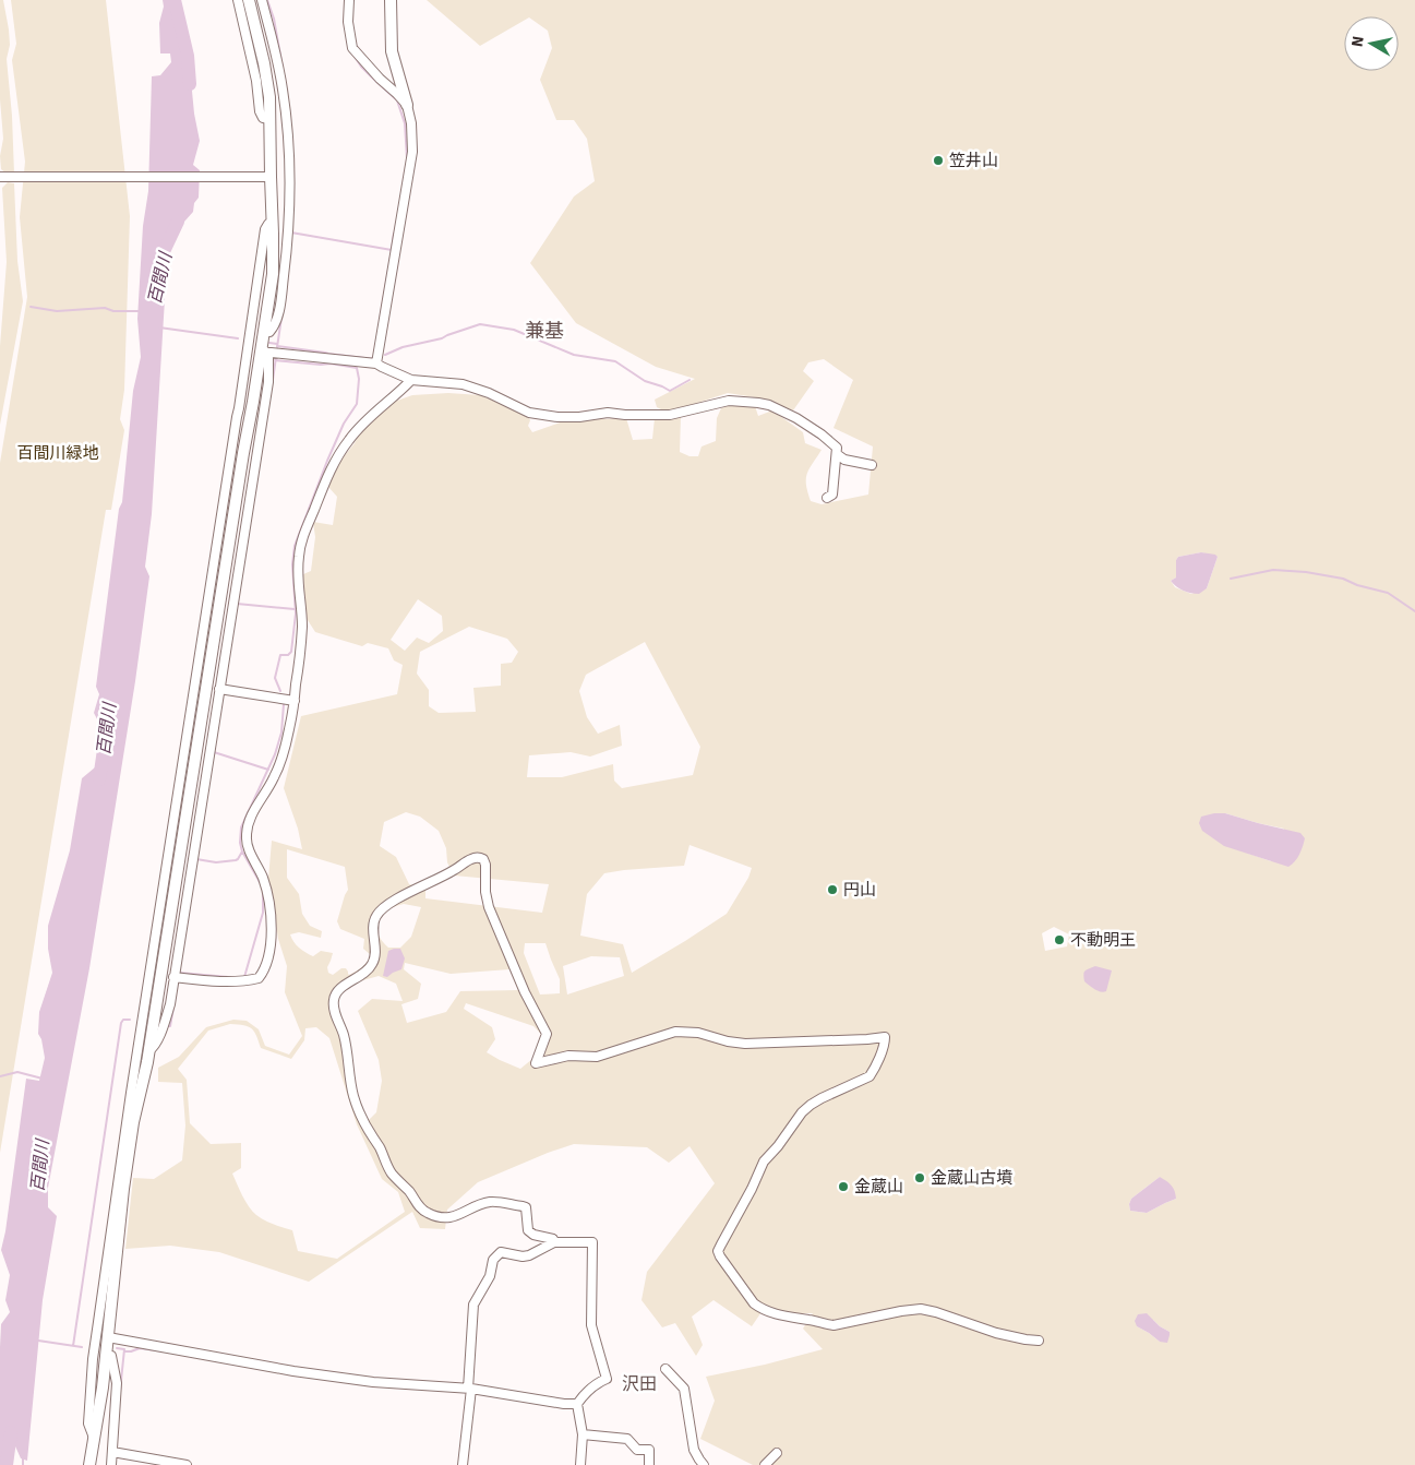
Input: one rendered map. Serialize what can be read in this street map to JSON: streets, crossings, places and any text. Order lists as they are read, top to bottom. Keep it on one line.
{"districts":["兼基","沢田"],"water":["百間川"],"parks":["百間川緑地"],"places":["笠井山","円山","不動明王","金蔵山古墳","金蔵山"],"north":"left"}
